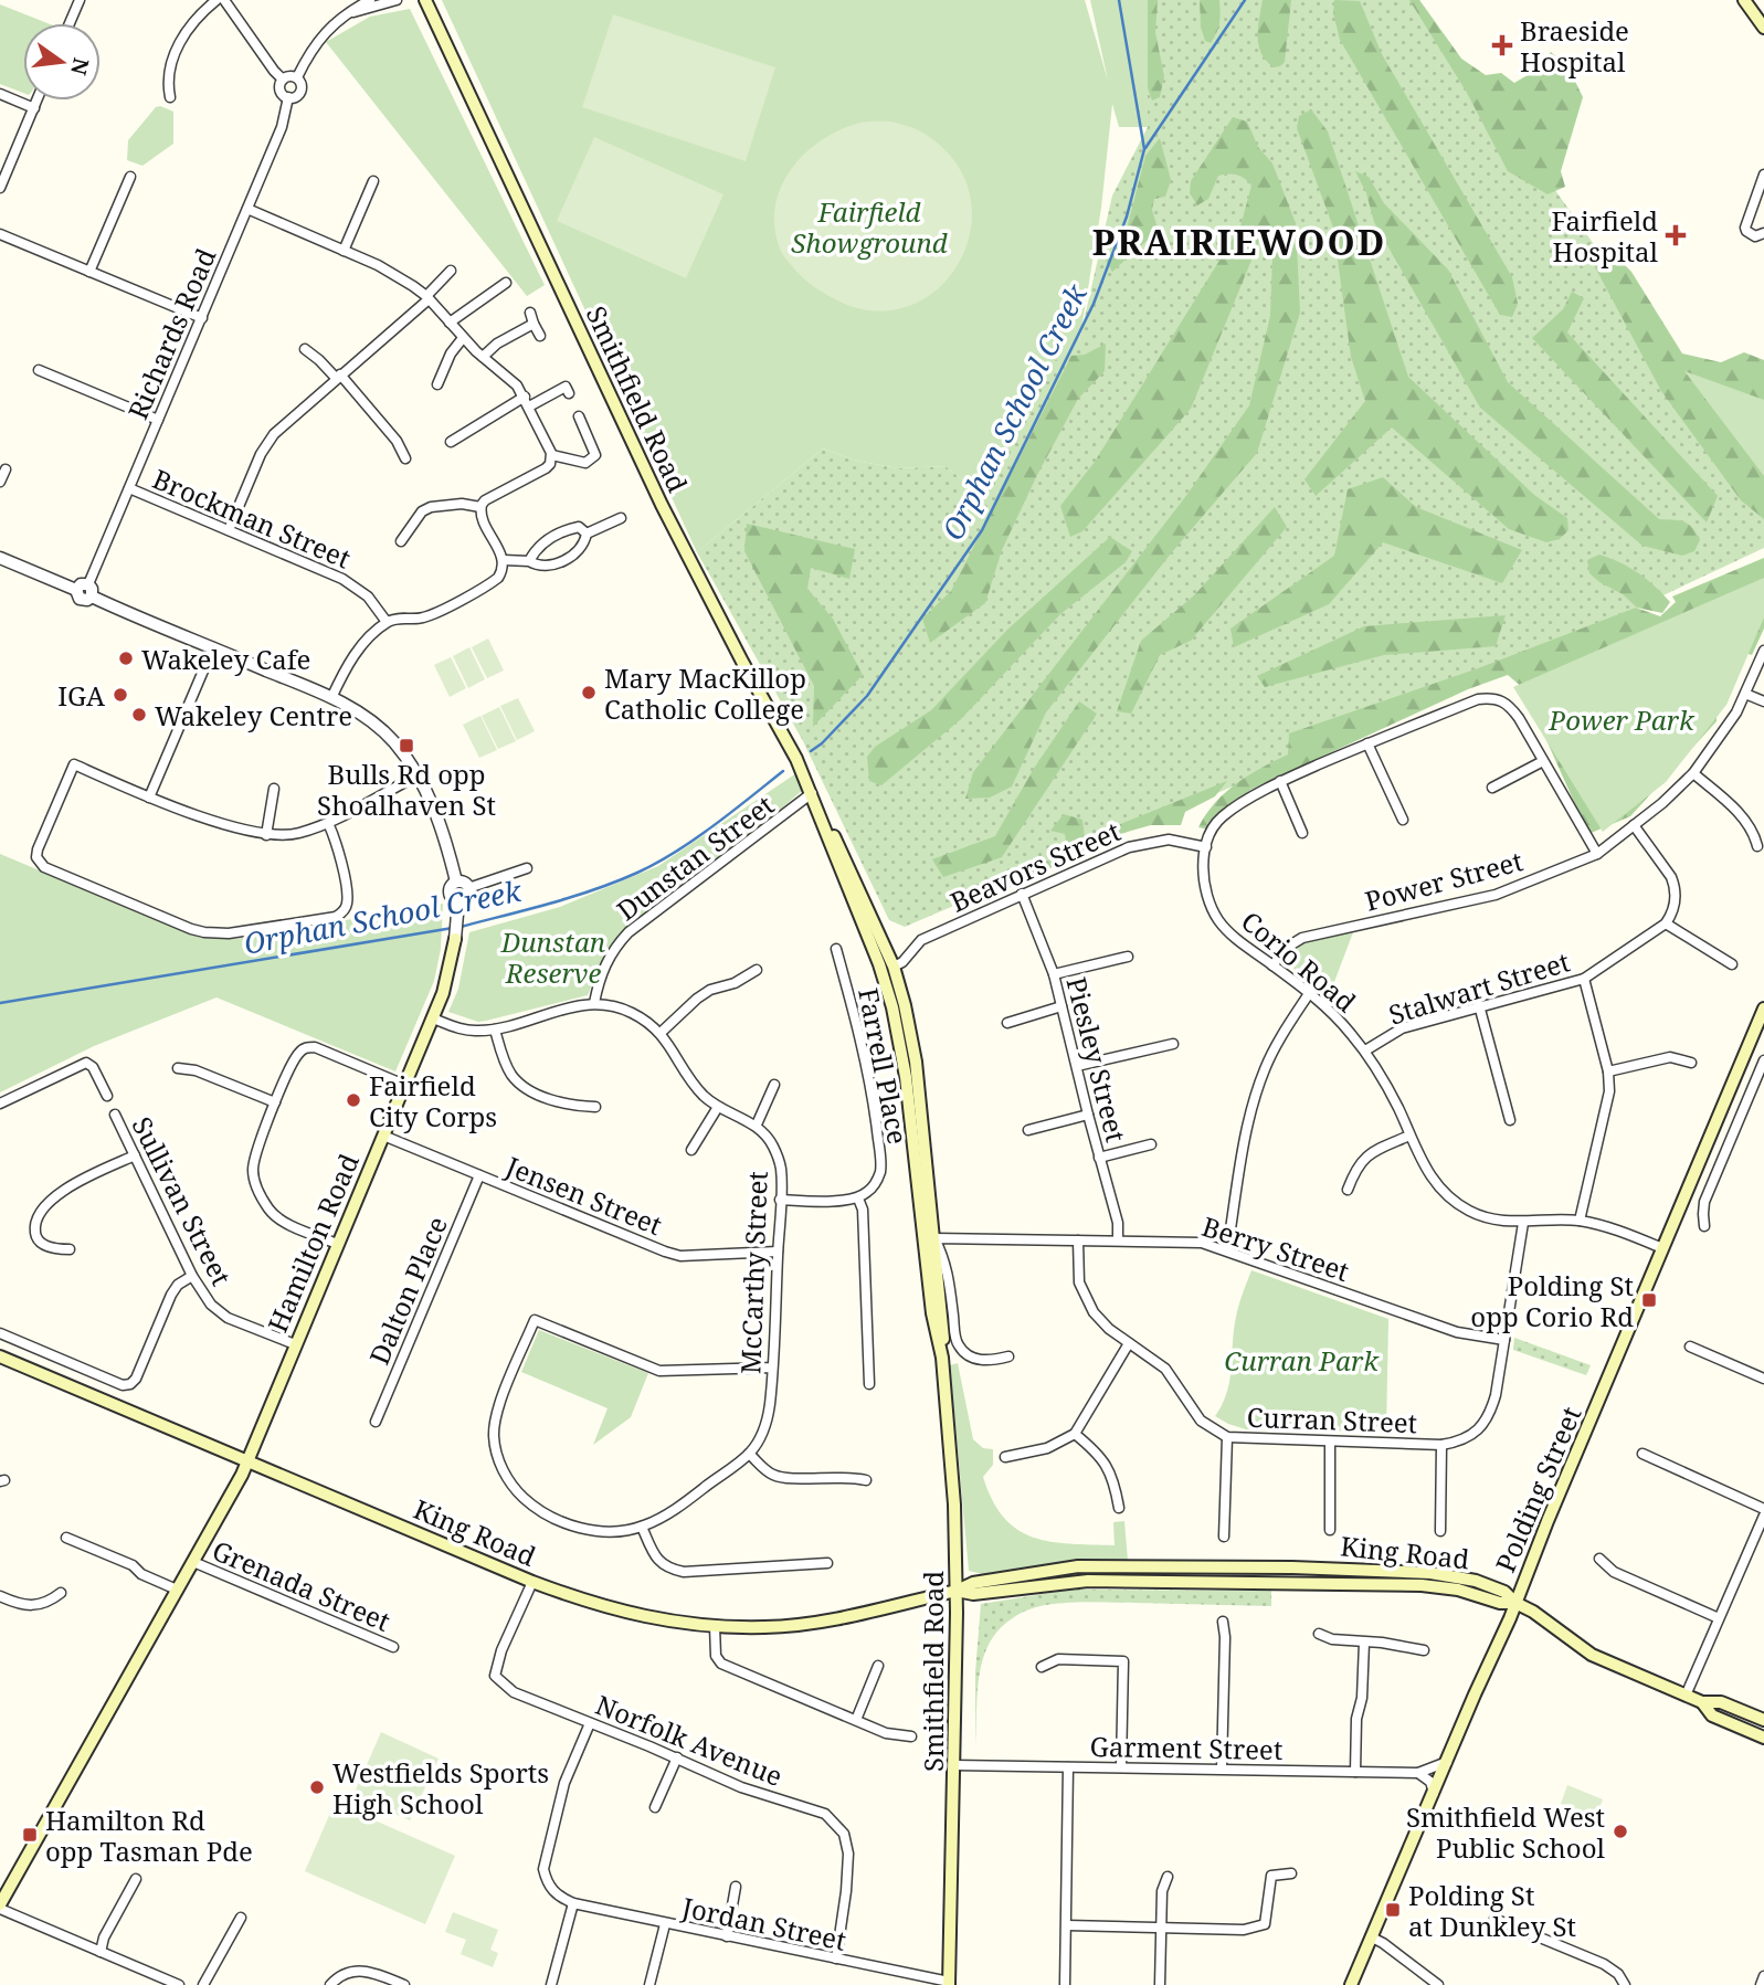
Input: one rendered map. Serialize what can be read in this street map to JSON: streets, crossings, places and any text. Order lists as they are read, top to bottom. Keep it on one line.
{"streets":{"main road":["Smithfield Road","Hamilton Road","Polding Street","King Road"],"street":["Richards Road","Brockman Street","Dunstan Street","Beavors Street","Power Street","Corio Road","Stalwart Street","Piesley Street","Farrell Place","Jensen Street","Sullivan Street","Berry Street","McCarthy Street","Dalton Place","Curran Street","Grenada Street","Norfolk Avenue","Garment Street","Jordan Street"]},"crossings":[["Richards Road","Brockman Street"],["Smithfield Road","Dunstan Street"],["Smithfield Road","Beavors Street"],["Smithfield Road","Berry Street"],["Smithfield Road","King Road"],["Smithfield Road","Garment Street"],["Smithfield Road","Jordan Street"],["Beavors Street","Corio Road"],["Beavors Street","Piesley Street"],["Power Street","Corio Road"],["Corio Road","Stalwart Street"],["Corio Road","Curran Street"],["Corio Road","Polding Street"],["Piesley Street","Berry Street"],["Jensen Street","Hamilton Road"],["Jensen Street","McCarthy Street"],["Jensen Street","Dalton Place"],["Sullivan Street","Hamilton Road"],["Hamilton Road","King Road"],["Hamilton Road","Grenada Street"],["Berry Street","Curran Street"],["Polding Street","King Road"],["Polding Street","Garment Street"],["King Road","Norfolk Avenue"],["Norfolk Avenue","Jordan Street"]],"districts":["PRAIRIEWOOD"],"water":["Orphan School Creek"],"parks":["Fairfield Showground","Power Park","Dunstan Reserve","Curran Park"],"places":{"health":["Braeside Hospital","Fairfield Hospital"],"other":["Wakeley Cafe","Mary MacKillop Catholic College","IGA","Wakeley Centre","Fairfield City Corps","Westfields Sports High School","Smithfield West Public School"],"transit":["Bulls Rd opp Shoalhaven St","Polding St opp Corio Rd","Hamilton Rd opp Tasman Pde","Polding St at Dunkley St"]},"north":"right"}
